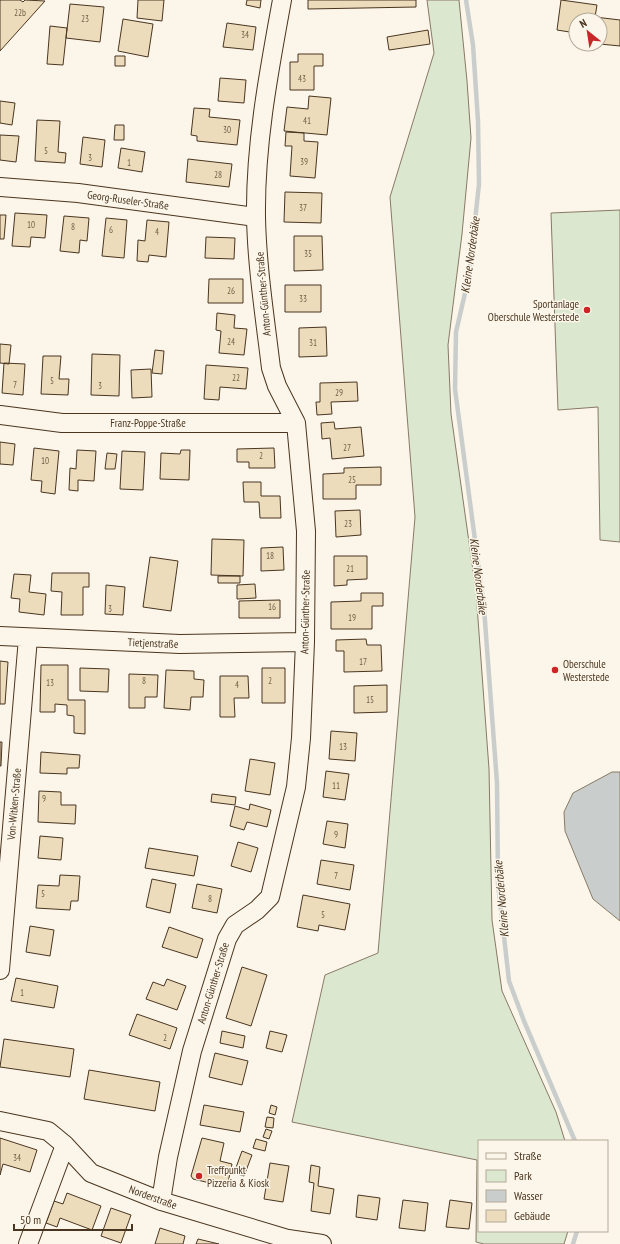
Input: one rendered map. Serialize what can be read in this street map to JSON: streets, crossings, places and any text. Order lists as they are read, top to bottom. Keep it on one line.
{"streets":{"street":["Georg-Ruseler-Straße","Anton-Günther-Straße","Franz-Poppe-Straße","Tietjenstraße","Von-Witken-Straße","Norderstraße"]},"crossings":[["Georg-Ruseler-Straße","Anton-Günther-Straße"],["Anton-Günther-Straße","Franz-Poppe-Straße"],["Anton-Günther-Straße","Tietjenstraße"],["Anton-Günther-Straße","Norderstraße"],["Tietjenstraße","Von-Witken-Straße"]],"water":["Kleine Norderbäke"],"places":["Sportanlage Oberschule Westerstede","Oberschule Westerstede","Treffpunkt Pizzeria & Kiosk"],"house_numbers":["22b","23","34","43","41","30","5","3","39","1","28","37","10","8","6","4","35","26","33","24","31","22","5","7","3","29","27","2","10","25","23","18","21","16","3","19","17","8","2","13","4","15","13","11","9","9","7","5","8","5","1","2","34"],"legend":["Straße","Park","Wasser","Gebäude"],"scale_bar":"50 m","north":"top left"}
